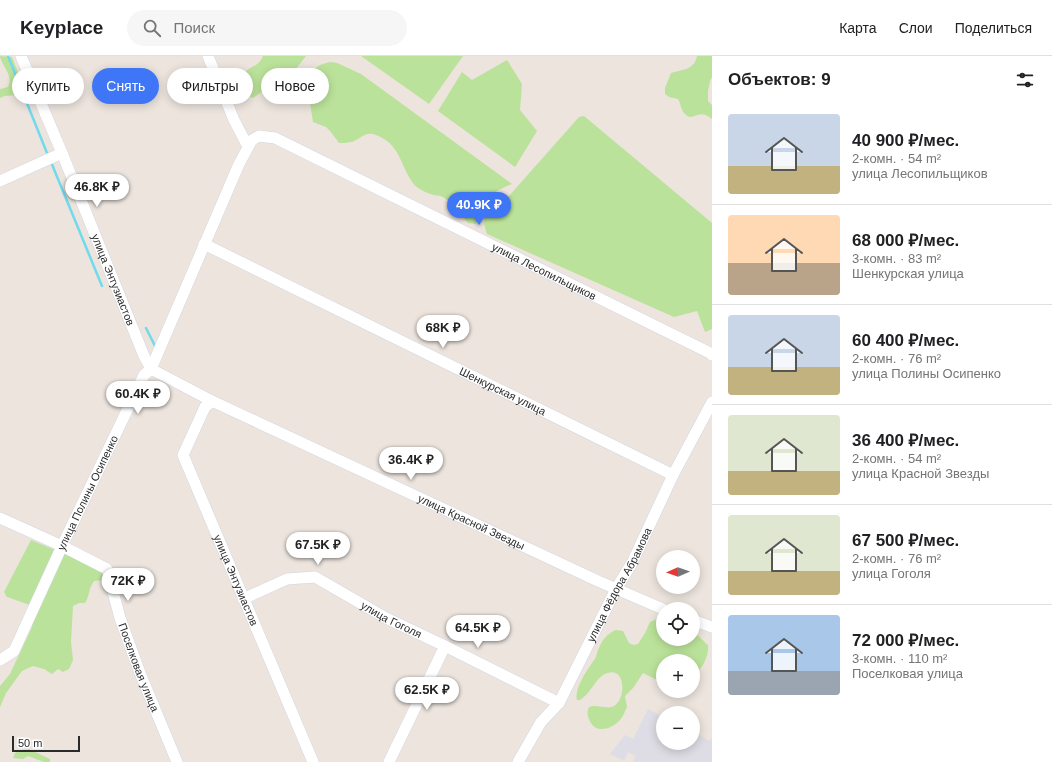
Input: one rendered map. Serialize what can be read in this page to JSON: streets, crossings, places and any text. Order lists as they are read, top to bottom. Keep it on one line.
{"streets":{"street":["улица Лесопильщиков","улица Энтузиастов","Шенкурская улица","улица Полины Осипенко","улица Красной Звезды","улица Фёдора Абрамова","улица Гоголя","Поселковая улица"]},"crossings":[["улица Лесопильщиков","улица Полины Осипенко"],["улица Энтузиастов","улица Полины Осипенко"],["улица Энтузиастов","улица Красной Звезды"],["улица Энтузиастов","улица Гоголя"],["Шенкурская улица","улица Полины Осипенко"],["Шенкурская улица","улица Фёдора Абрамова"],["улица Полины Осипенко","улица Красной Звезды"],["улица Полины Осипенко","Поселковая улица"],["улица Красной Звезды","улица Фёдора Абрамова"],["улица Фёдора Абрамова","улица Гоголя"]],"scale_bar":"50 m","north":"left","page":{"header":"Keyplace","search":"Поиск","nav":["Карта","Слои","Поделиться"],"heading":"Объектов: 9","chip":["Купить","Снять","Фильтры","Новое"],"list":[{"name":"40 900 ₽/мес.","note":"2-комн. · 54 m² · улица Лесопильщиков"},{"name":"68 000 ₽/мес.","note":"3-комн. · 83 m² · Шенкурская улица"},{"name":"60 400 ₽/мес.","note":"2-комн. · 76 m² · улица Полины Осипенко"},{"name":"36 400 ₽/мес.","note":"2-комн. · 54 m² · улица Красной Звезды"},{"name":"67 500 ₽/мес.","note":"2-комн. · 76 m² · улица Гоголя"},{"name":"72 000 ₽/мес.","note":"3-комн. · 110 m² · Поселковая улица"}],"price":["46.8K ₽","40.9K ₽","68K ₽","60.4K ₽","36.4K ₽","67.5K ₽","72K ₽","64.5K ₽","62.5K ₽"],"map_buttons":["+","−"],"scale":"50 m"}}
